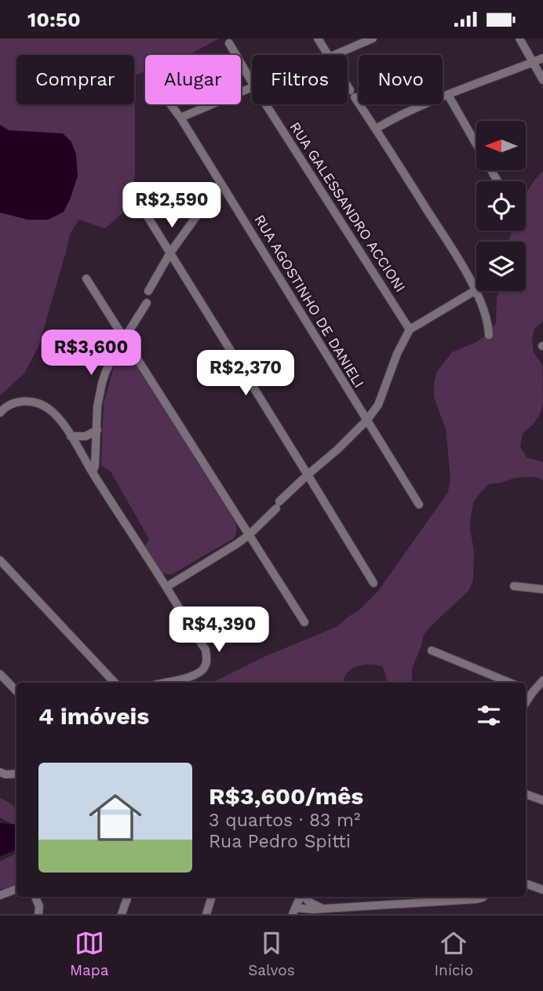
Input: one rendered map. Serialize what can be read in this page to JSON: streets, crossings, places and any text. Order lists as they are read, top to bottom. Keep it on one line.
{"streets":{"street":["RUA GALESSANDRO ACCIONI","RUA AGOSTINHO DE DANIELI"]},"north":"left","page":{"status":"10:50","chip":["Comprar","Alugar","Filtros","Novo"],"price":["R$2,590","R$3,600","R$2,370","R$4,390"],"heading":"4 imóveis","list":[{"name":"R$3,600/mês","note":"3 quartos · 83 m² · Rua Pedro Spitti"}],"tabs":["Mapa","Salvos","Início"]}}
